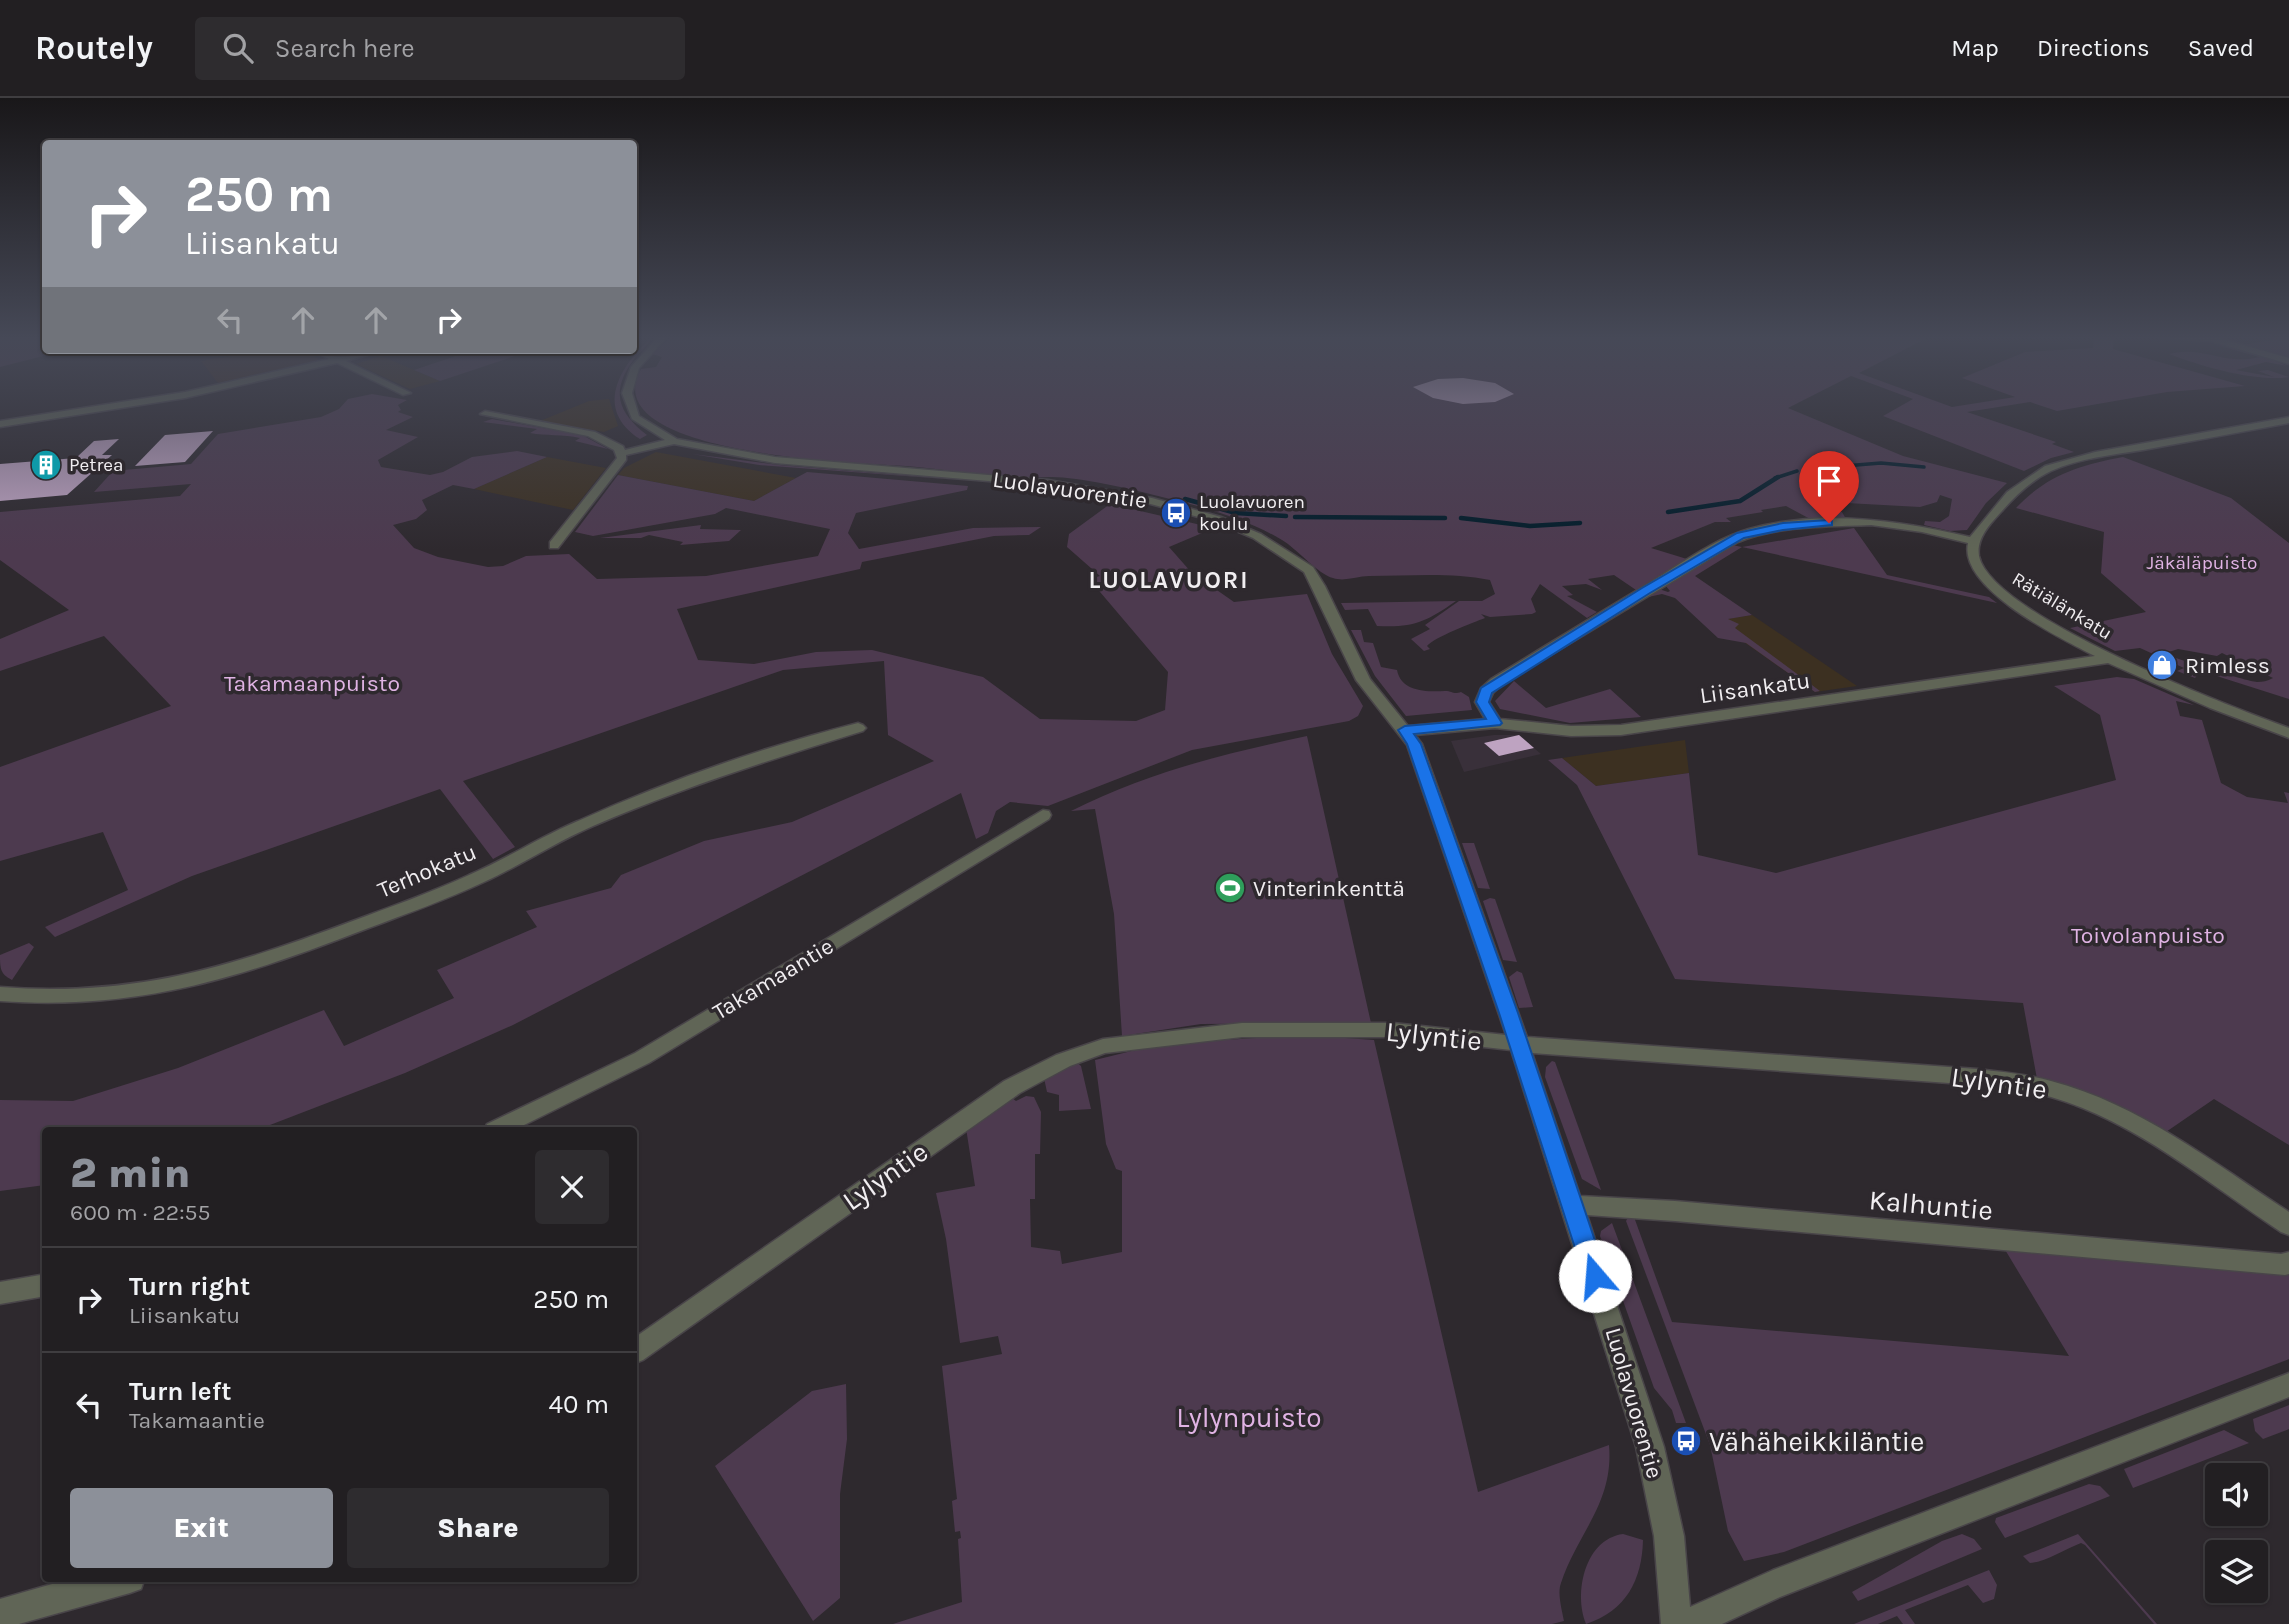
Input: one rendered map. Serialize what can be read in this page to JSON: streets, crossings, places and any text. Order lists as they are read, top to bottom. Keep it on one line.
{"streets":{"street":["Luolavuorentie","Rätiälänkatu","Liisankatu","Terhokatu","Takamaantie","Lylyntie","Kalhuntie"]},"crossings":[["Luolavuorentie","Liisankatu"],["Luolavuorentie","Lylyntie"],["Luolavuorentie","Kalhuntie"],["Rätiälänkatu","Liisankatu"]],"districts":["LUOLAVUORI"],"parks":["Jäkäläpuisto","Takamaanpuisto","Toivolanpuisto","Lylynpuisto"],"places":{"building":["Petrea"],"bus stop":["Luolavuoren koulu","Vähäheikkiläntie"],"shop":["Rimless"],"sports":["Vinterinkenttä"]},"page":{"header":"Routely","search":"Search here","nav":["Map","Directions","Saved"],"turn":["250 m","Liisankatu"],"heading":["2 min","600 m · 22:55"],"list":[{"name":"Turn right","note":"Liisankatu","value":"250 m"},{"name":"Turn left","note":"Takamaantie","value":"40 m"}],"buttons":["Exit","Share"]}}
